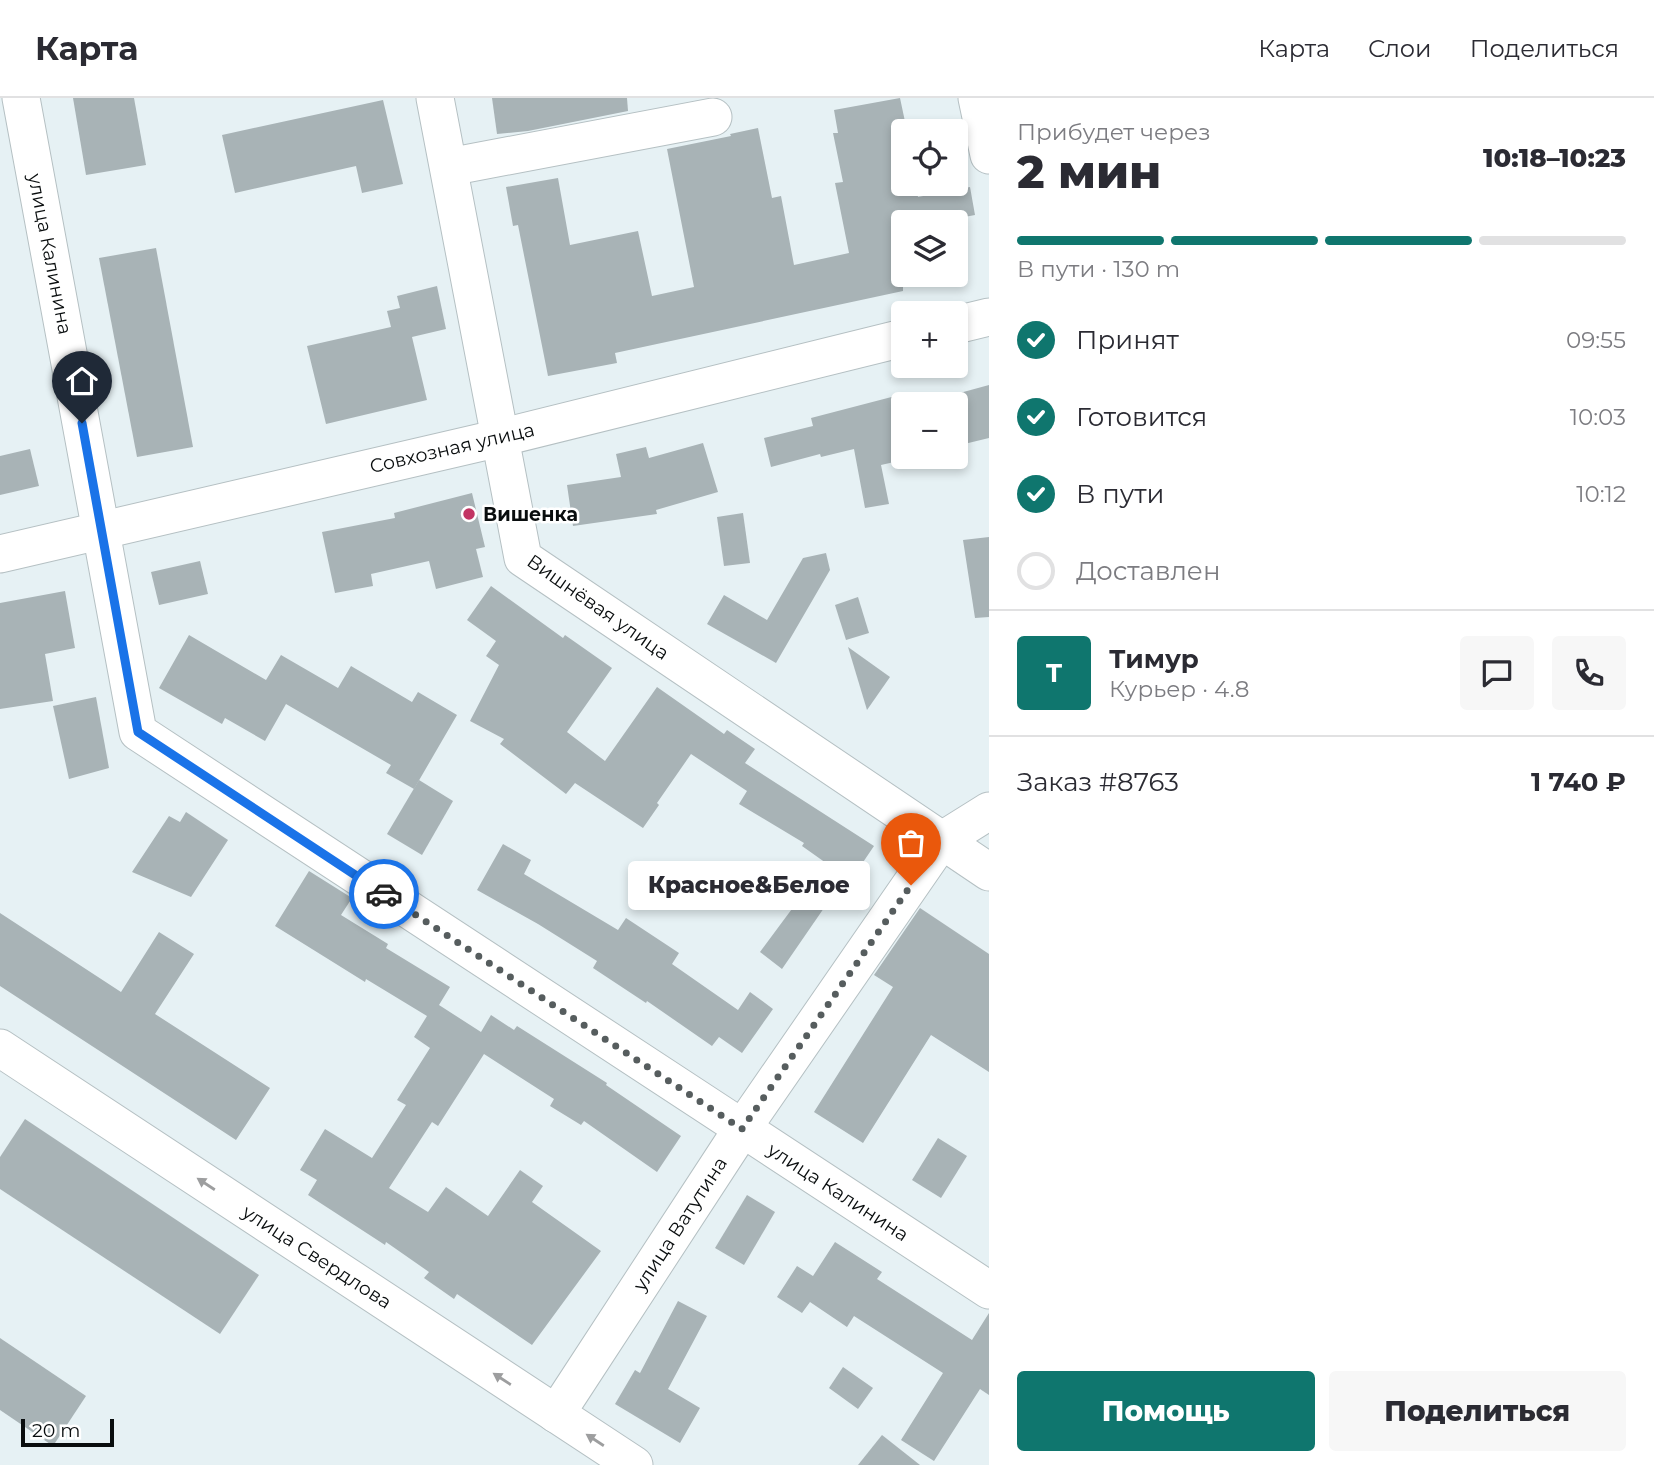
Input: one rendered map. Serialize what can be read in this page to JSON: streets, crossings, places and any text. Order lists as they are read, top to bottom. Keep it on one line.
{"streets":{"street":["улица Калинина","Совхозная улица","Вишнёвая улица","улица Ватутина","улица Свердлова"]},"crossings":[["улица Калинина","Совхозная улица"],["улица Калинина","улица Ватутина"],["Совхозная улица","Вишнёвая улица"],["Вишнёвая улица","улица Ватутина"],["улица Ватутина","улица Свердлова"]],"one_way":["улица Свердлова"],"places":["Вишенка","Красное&Белое"],"scale_bar":"20 m","page":{"header":"Карта","nav":["Карта","Слои","Поделиться"],"heading":["2 мин","Прибудет через","10:18–10:23"],"panel":["Тимур","Курьер · 4.8","Заказ #8763","1 740 ₽"],"map_buttons":["+","−"],"bar":"В пути · 130 m","list":[["Принят","09:55"],["Готовится","10:03"],["В пути","10:12"],"Доставлен"],"round":"Т","bubble":"Красное&Белое","buttons":["Помощь","Поделиться"],"scale":"20 m"}}
